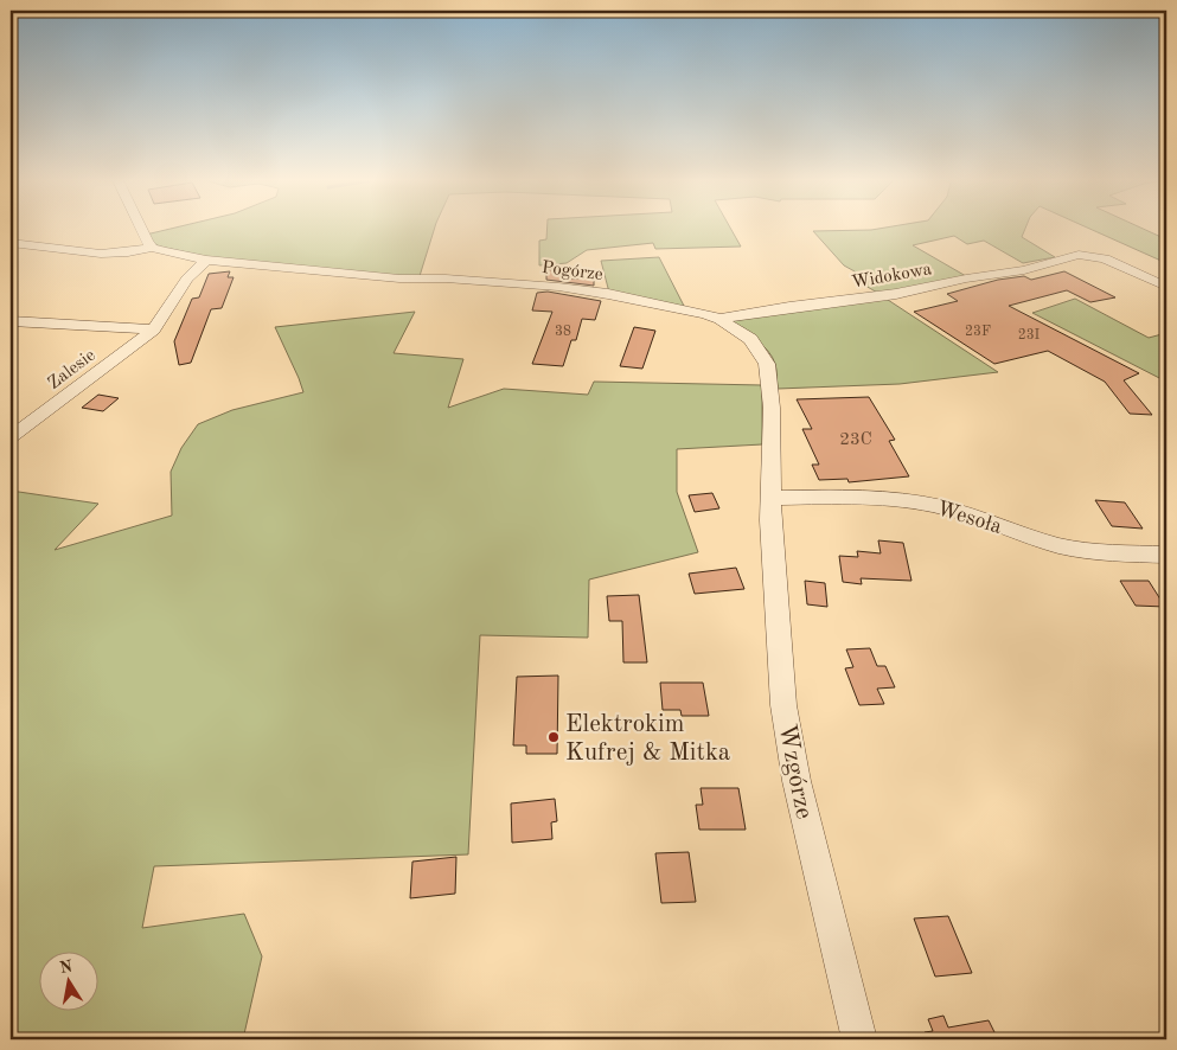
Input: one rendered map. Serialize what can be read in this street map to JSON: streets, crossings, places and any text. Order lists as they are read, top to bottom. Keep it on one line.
{"streets":{"street":["Pogórze","Widokowa","Zalesie","Wesoła","Wzgórze"]},"crossings":[["Pogórze","Widokowa"],["Pogórze","Zalesie"],["Pogórze","Wesoła"],["Pogórze","Wzgórze"],["Wesoła","Wzgórze"]],"places":["Elektrokim Kufrej & Mitka"],"house_numbers":["38","23F","23I","23C"],"north":"top"}
